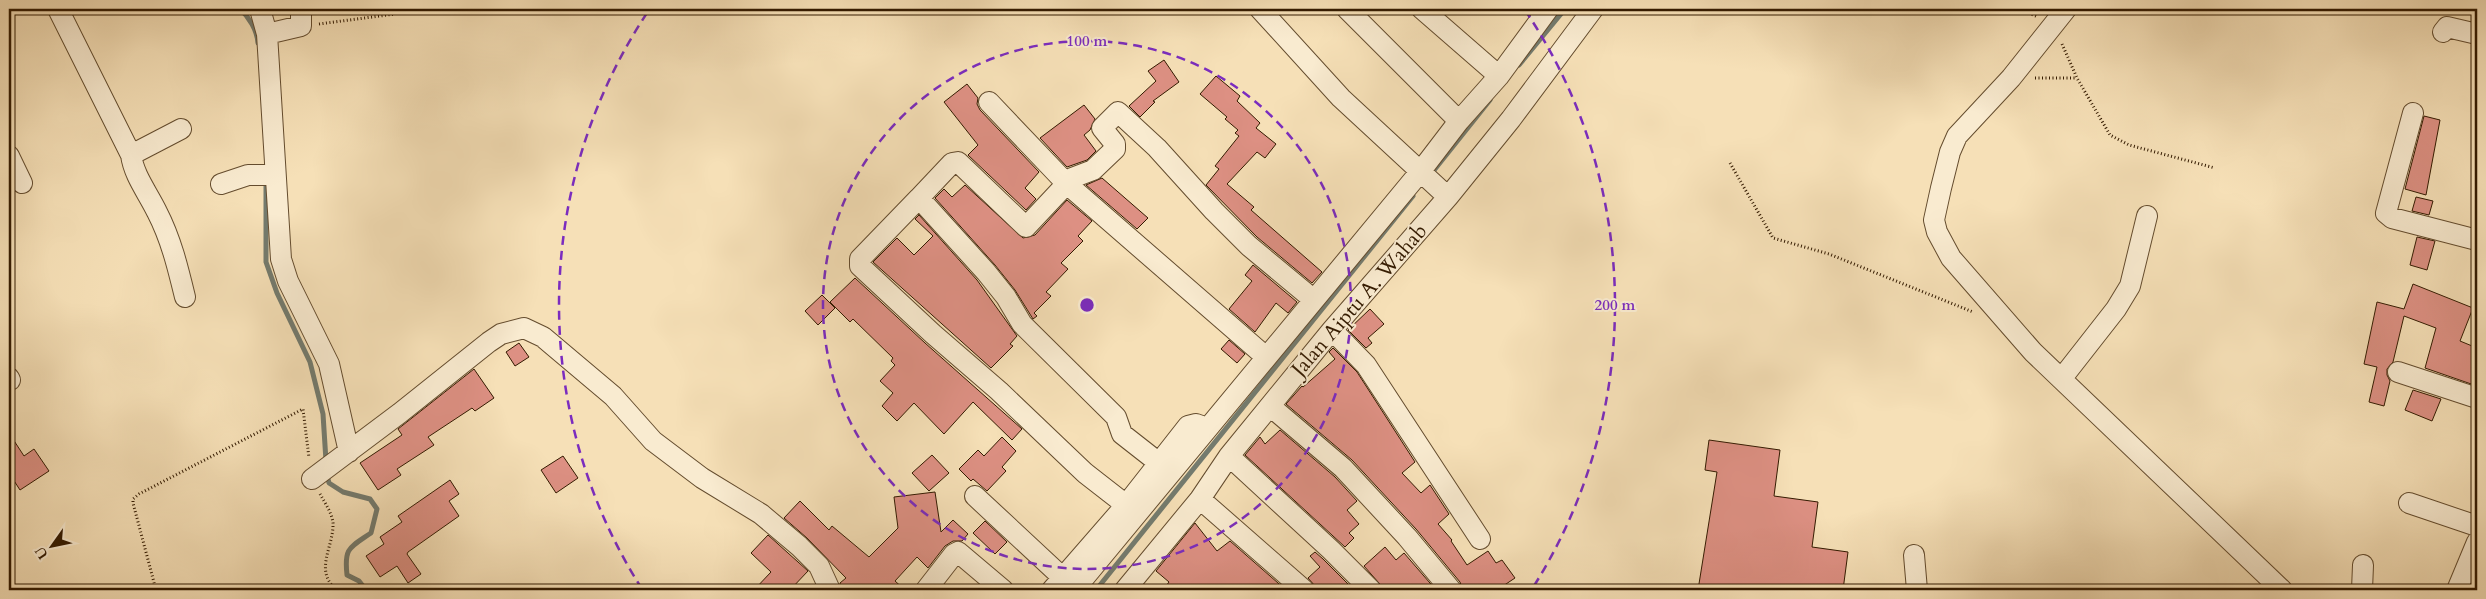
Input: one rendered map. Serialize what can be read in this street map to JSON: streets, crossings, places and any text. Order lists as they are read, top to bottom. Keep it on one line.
{"streets":{"street":["Jalan Aiptu A. Wahab"]},"north":"bottom left","rings":["100 m","200 m"]}
